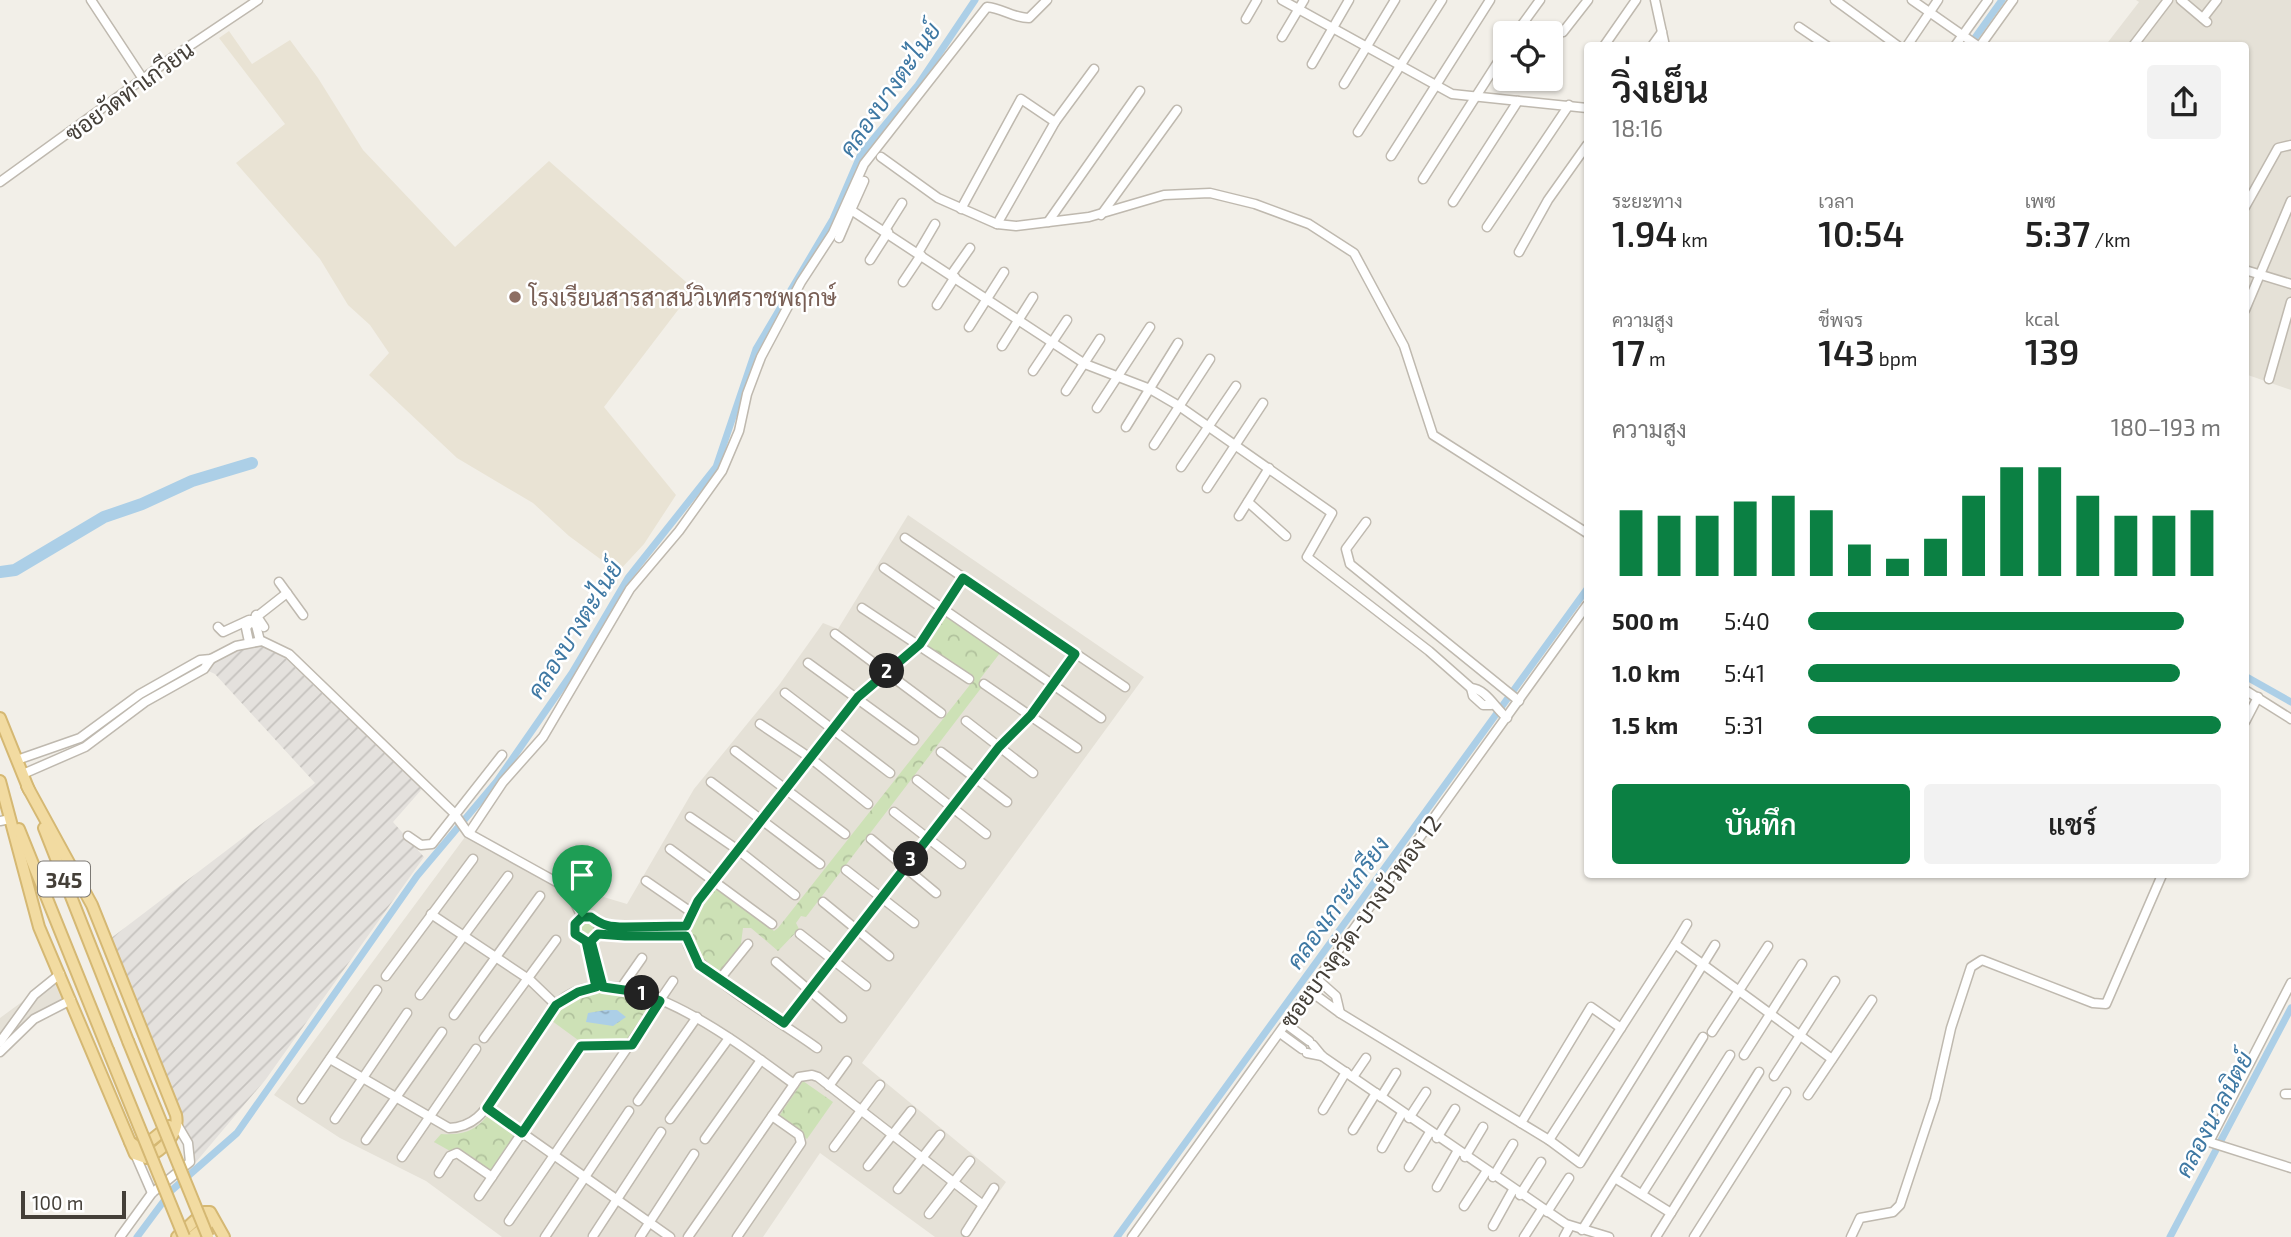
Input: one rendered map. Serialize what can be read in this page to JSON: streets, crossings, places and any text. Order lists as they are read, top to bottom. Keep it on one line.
{"streets":{"main road":["345"],"street":["ซอยวัดท่าเกวียน","ซอยบางคูวัด-บางบัวทอง 12"]},"water":["คลองบางตะไนย์","คลองเกาะเกรียง","คลองนวลนิตย์"],"places":["โรงเรียนสารสาสน์วิเทศราชพฤกษ์"],"scale_bar":"100 m","page":{"heading":["วิ่งเย็น","18:16"],"stats":[["ระยะทาง","1.94 km"],["เวลา","10:54"],["เพซ","5:37 /km"],["ความสูง","17 m"],["ชีพจร","143 bpm"],["kcal","139"]],"chart":["ความสูง","180–193 m"],"list":[{"name":"500 m","note":"5:40"},{"name":"1.0 km","note":"5:41"},{"name":"1.5 km","note":"5:31"}],"pins":["2","3","1"],"buttons":["บันทึก","แชร์"],"scale":"100 m"}}
